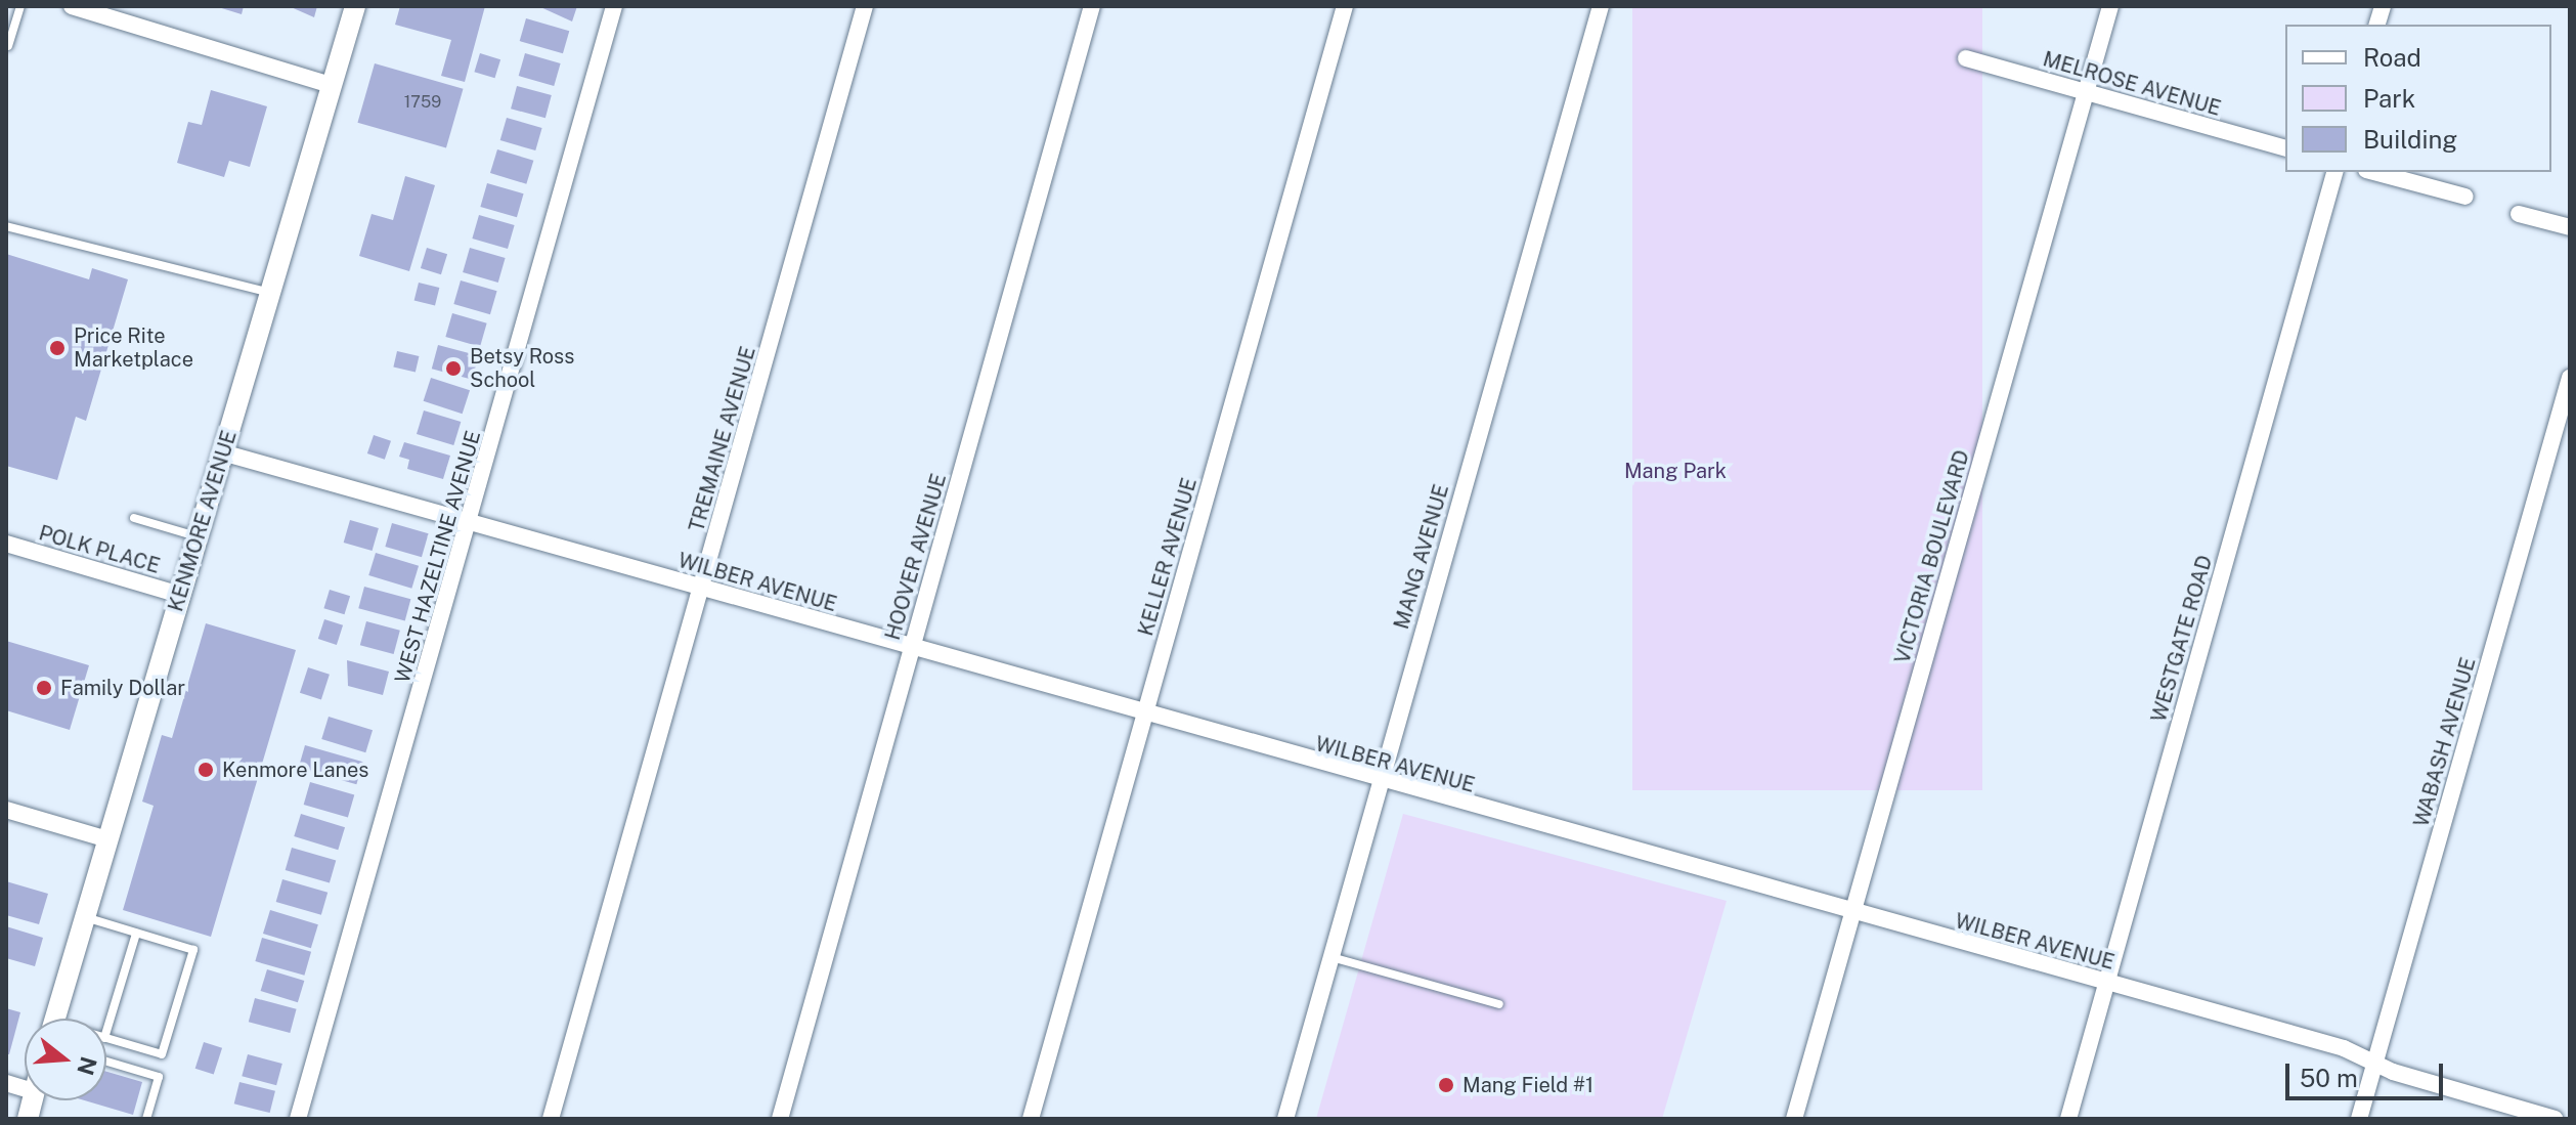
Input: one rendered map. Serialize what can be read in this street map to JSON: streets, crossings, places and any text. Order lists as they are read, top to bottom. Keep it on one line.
{"streets":{"street":["MELROSE AVENUE","TREMAINE AVENUE","KENMORE AVENUE","POLK PLACE","WEST HAZELTINE AVENUE","HOOVER AVENUE","KELLER AVENUE","MANG AVENUE","VICTORIA BOULEVARD","WILBER AVENUE","WESTGATE ROAD","WABASH AVENUE"]},"crossings":[["MELROSE AVENUE","VICTORIA BOULEVARD"],["TREMAINE AVENUE","WILBER AVENUE"],["KENMORE AVENUE","POLK PLACE"],["KENMORE AVENUE","WILBER AVENUE"],["WEST HAZELTINE AVENUE","WILBER AVENUE"],["HOOVER AVENUE","WILBER AVENUE"],["KELLER AVENUE","WILBER AVENUE"],["MANG AVENUE","WILBER AVENUE"],["VICTORIA BOULEVARD","WILBER AVENUE"],["WILBER AVENUE","WESTGATE ROAD"],["WILBER AVENUE","WABASH AVENUE"]],"parks":["Mang Park"],"places":["Price Rite Marketplace","Betsy Ross School","Family Dollar","Kenmore Lanes","Mang Field #1"],"house_numbers":["1759"],"legend":["Road","Park","Building"],"scale_bar":"50 m","north":"right"}
